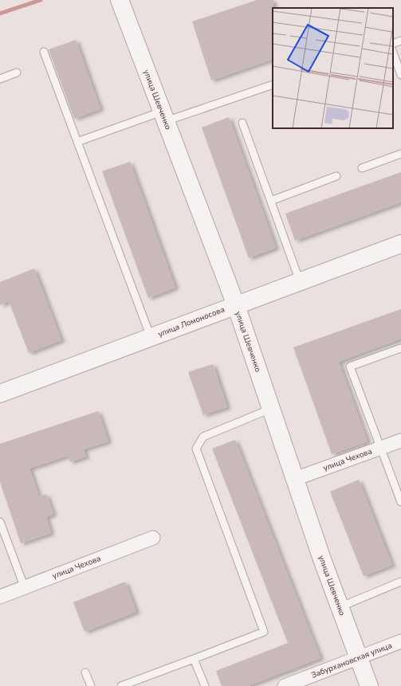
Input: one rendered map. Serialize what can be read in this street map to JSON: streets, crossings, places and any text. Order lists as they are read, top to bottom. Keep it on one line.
{"streets":{"street":["улица Шевченко","улица Ломоносова","улица Чехова","Забурхановская улица"]},"crossings":[["улица Шевченко","улица Ломоносова"],["улица Шевченко","улица Чехова"],["улица Шевченко","Забурхановская улица"]]}
